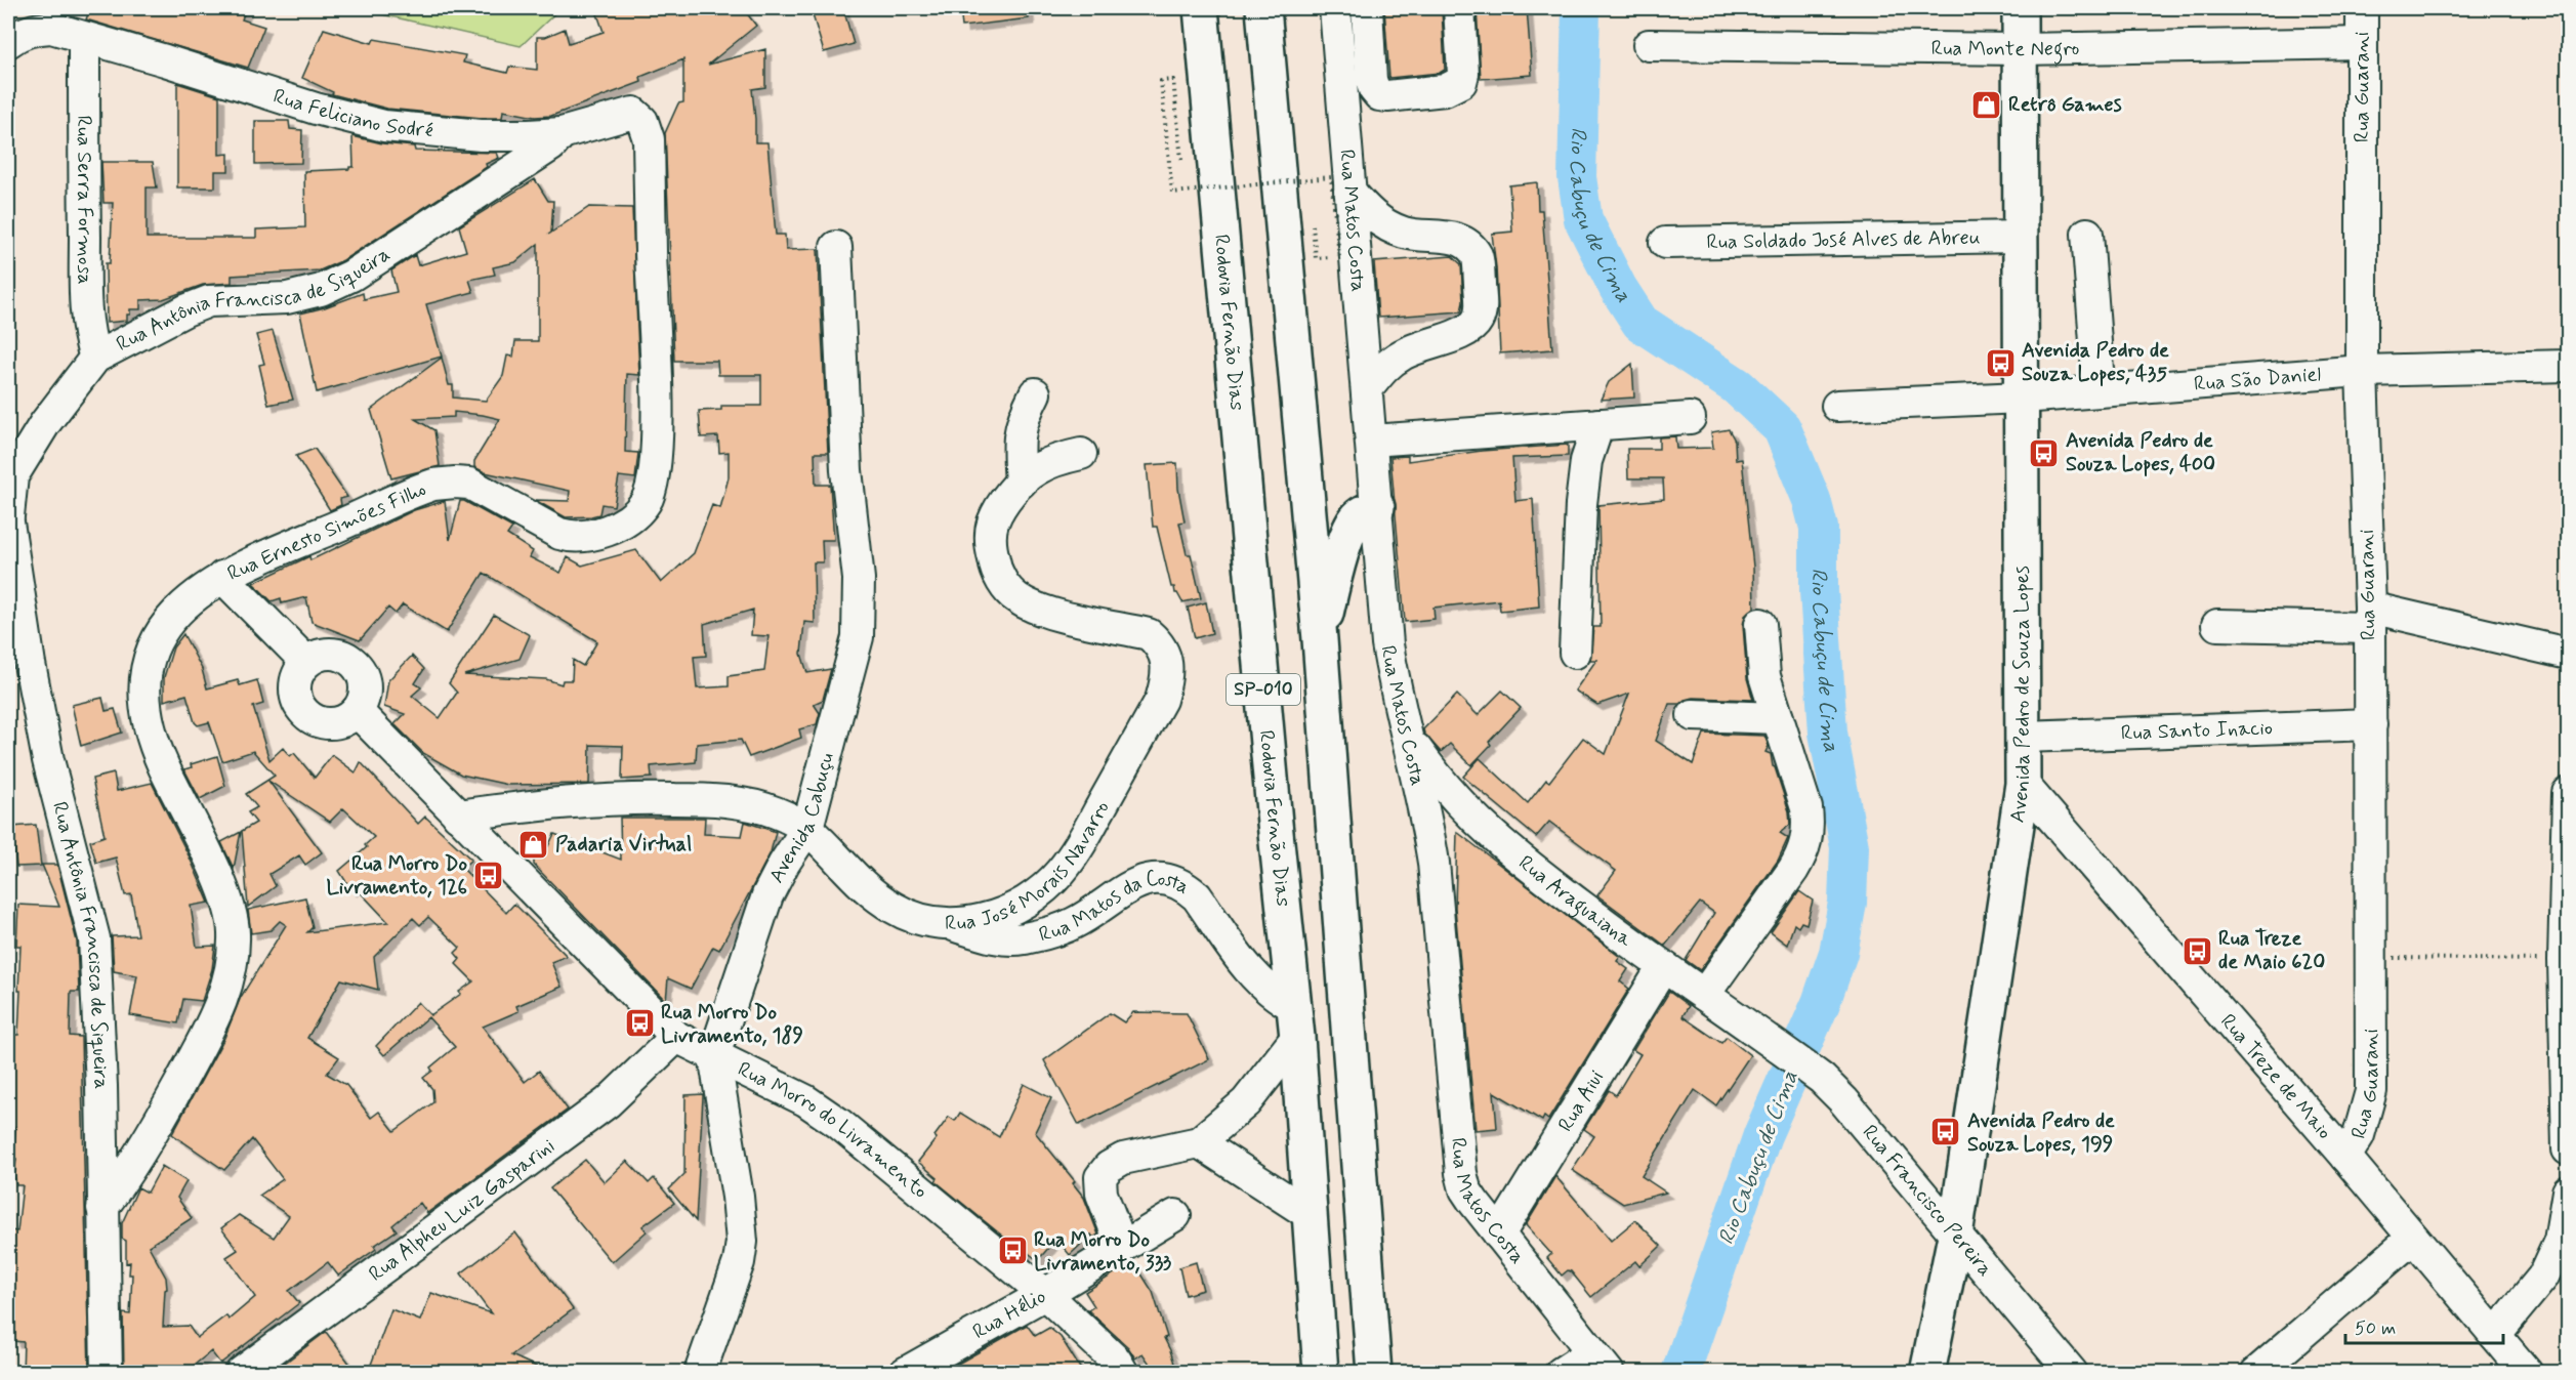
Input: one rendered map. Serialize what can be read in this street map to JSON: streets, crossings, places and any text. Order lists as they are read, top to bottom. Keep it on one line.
{"streets":{"main road":["Rodovia Fernão Dias","SP-010","Avenida Pedro de Souza Lopes"],"street":["Rua Monte Negro","Rua Guarani","Rua Feliciano Sodré","Rua Serra Formosa","Rua Matos Costa","Rua Soldado José Alves de Abreu","Rua Antônia Francisca de Siqueira","Rua São Daniel","Rua Ernesto Simões Filho","Rua Santo Inacio","Avenida Cabuçu","Rua José Morais Navarro","Rua Araguaiana","Rua Matos da Costa","Rua Treze de Maio","Rua Aiui","Rua Morro do Livramento","Rua Francisco Pereira","Rua Alpheu Luiz Gasparini","Rua Hélio"]},"crossings":[["Rua Monte Negro","Rua Guarani"],["Rua Monte Negro","Avenida Pedro de Souza Lopes"],["Rua Guarani","Rua São Daniel"],["Rua Guarani","Rua Santo Inacio"],["Rua Guarani","Rua Treze de Maio"],["Rua Feliciano Sodré","Rua Serra Formosa"],["Rua Feliciano Sodré","Rua Antônia Francisca de Siqueira"],["Rua Feliciano Sodré","Rua Ernesto Simões Filho"],["Rua Serra Formosa","Rua Antônia Francisca de Siqueira"],["Rua Matos Costa","Rua Araguaiana"],["Rua Matos Costa","Rua Aiui"],["Rua Soldado José Alves de Abreu","Avenida Pedro de Souza Lopes"],["Rua Antônia Francisca de Siqueira","Rua Ernesto Simões Filho"],["Rodovia Fernão Dias","Rua Matos da Costa"],["Rua São Daniel","Avenida Pedro de Souza Lopes"],["Avenida Pedro de Souza Lopes","Rua Santo Inacio"],["Avenida Pedro de Souza Lopes","Rua Treze de Maio"],["Avenida Pedro de Souza Lopes","Rua Francisco Pereira"],["Avenida Cabuçu","Rua José Morais Navarro"],["Avenida Cabuçu","Rua Morro do Livramento"],["Rua José Morais Navarro","Rua Matos da Costa"],["Rua José Morais Navarro","Rua Morro do Livramento"],["Rua Araguaiana","Rua Aiui"],["Rua Araguaiana","Rua Francisco Pereira"],["Rua Morro do Livramento","Rua Alpheu Luiz Gasparini"],["Rua Morro do Livramento","Rua Hélio"]],"water":["Rio Cabuçu de Cima"],"places":{"shop":["Retrô Games","Padaria Virtual"],"bus stop":["Avenida Pedro de Souza Lopes, 435","Avenida Pedro de Souza Lopes, 400","Rua Morro Do Livramento, 126","Rua Treze de Maio 620","Rua Morro Do Livramento, 189","Avenida Pedro de Souza Lopes, 199","Rua Morro Do Livramento, 333"]},"scale_bar":"50 m"}
